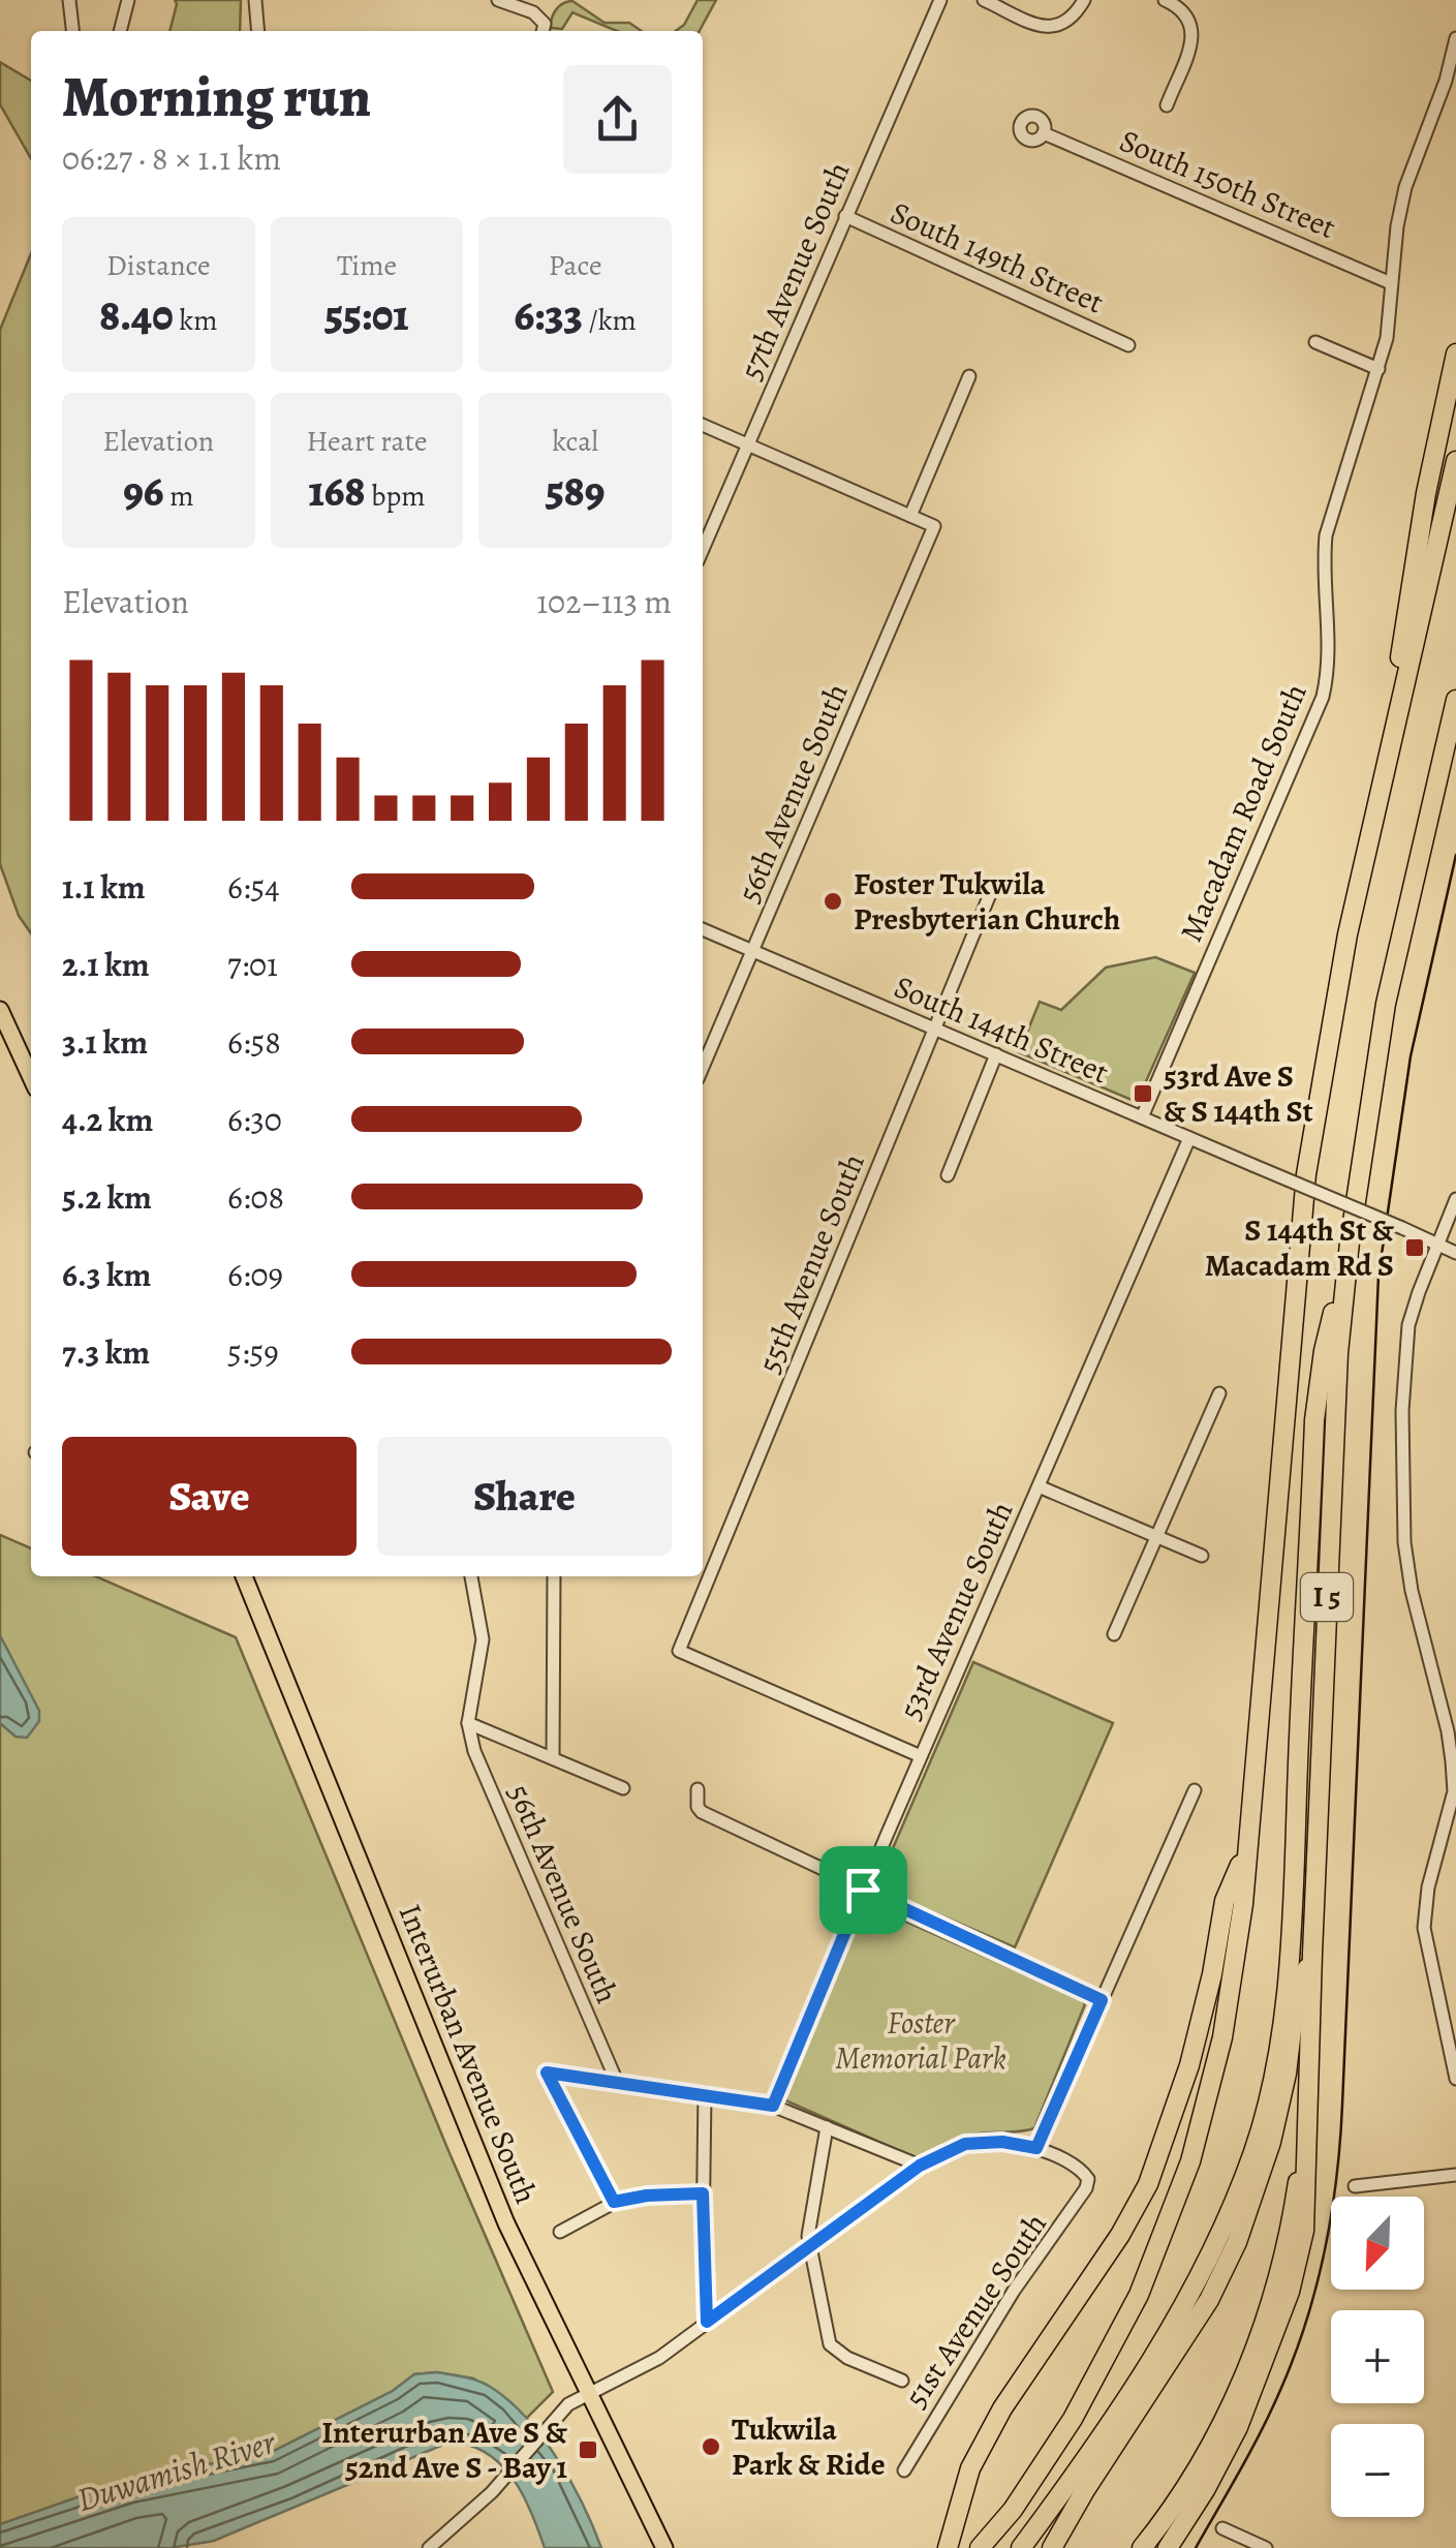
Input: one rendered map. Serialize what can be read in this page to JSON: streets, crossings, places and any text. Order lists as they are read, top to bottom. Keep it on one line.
{"streets":{"highway":["I 5"],"main road":["Interurban Avenue South"],"street":["South 150th Street","South 149th Street","57th Avenue South","56th Avenue South","Macadam Road South","South 144th Street","55th Avenue South","53rd Avenue South","51st Avenue South"]},"crossings":[["South 150th Street","Macadam Road South"],["South 149th Street","57th Avenue South"],["56th Avenue South","South 144th Street"],["Macadam Road South","South 144th Street"],["South 144th Street","55th Avenue South"],["South 144th Street","53rd Avenue South"],["55th Avenue South","53rd Avenue South"]],"water":["Duwamish River"],"parks":["Foster Memorial Park"],"places":{"other":["Foster Tukwila Presbyterian Church","Tukwila Park & Ride"],"transit":["53rd Ave S & S 144th St","S 144th St & Macadam Rd S","Interurban Ave S & 52nd Ave S - Bay 1"]},"north":"bottom left","page":{"heading":["Morning run","06:27 · 8 × 1.1 km"],"stats":[["Distance","8.40 km"],["Time","55:01"],["Pace","6:33 /km"],["Elevation","96 m"],["Heart rate","168 bpm"],["kcal","589"]],"chart":["Elevation","102–113 m"],"list":[{"name":"1.1 km","note":"6:54"},{"name":"2.1 km","note":"7:01"},{"name":"3.1 km","note":"6:58"},{"name":"4.2 km","note":"6:30"},{"name":"5.2 km","note":"6:08"},{"name":"6.3 km","note":"6:09"},{"name":"7.3 km","note":"5:59"}],"buttons":["Save","Share"],"map_buttons":["+","−"]}}
